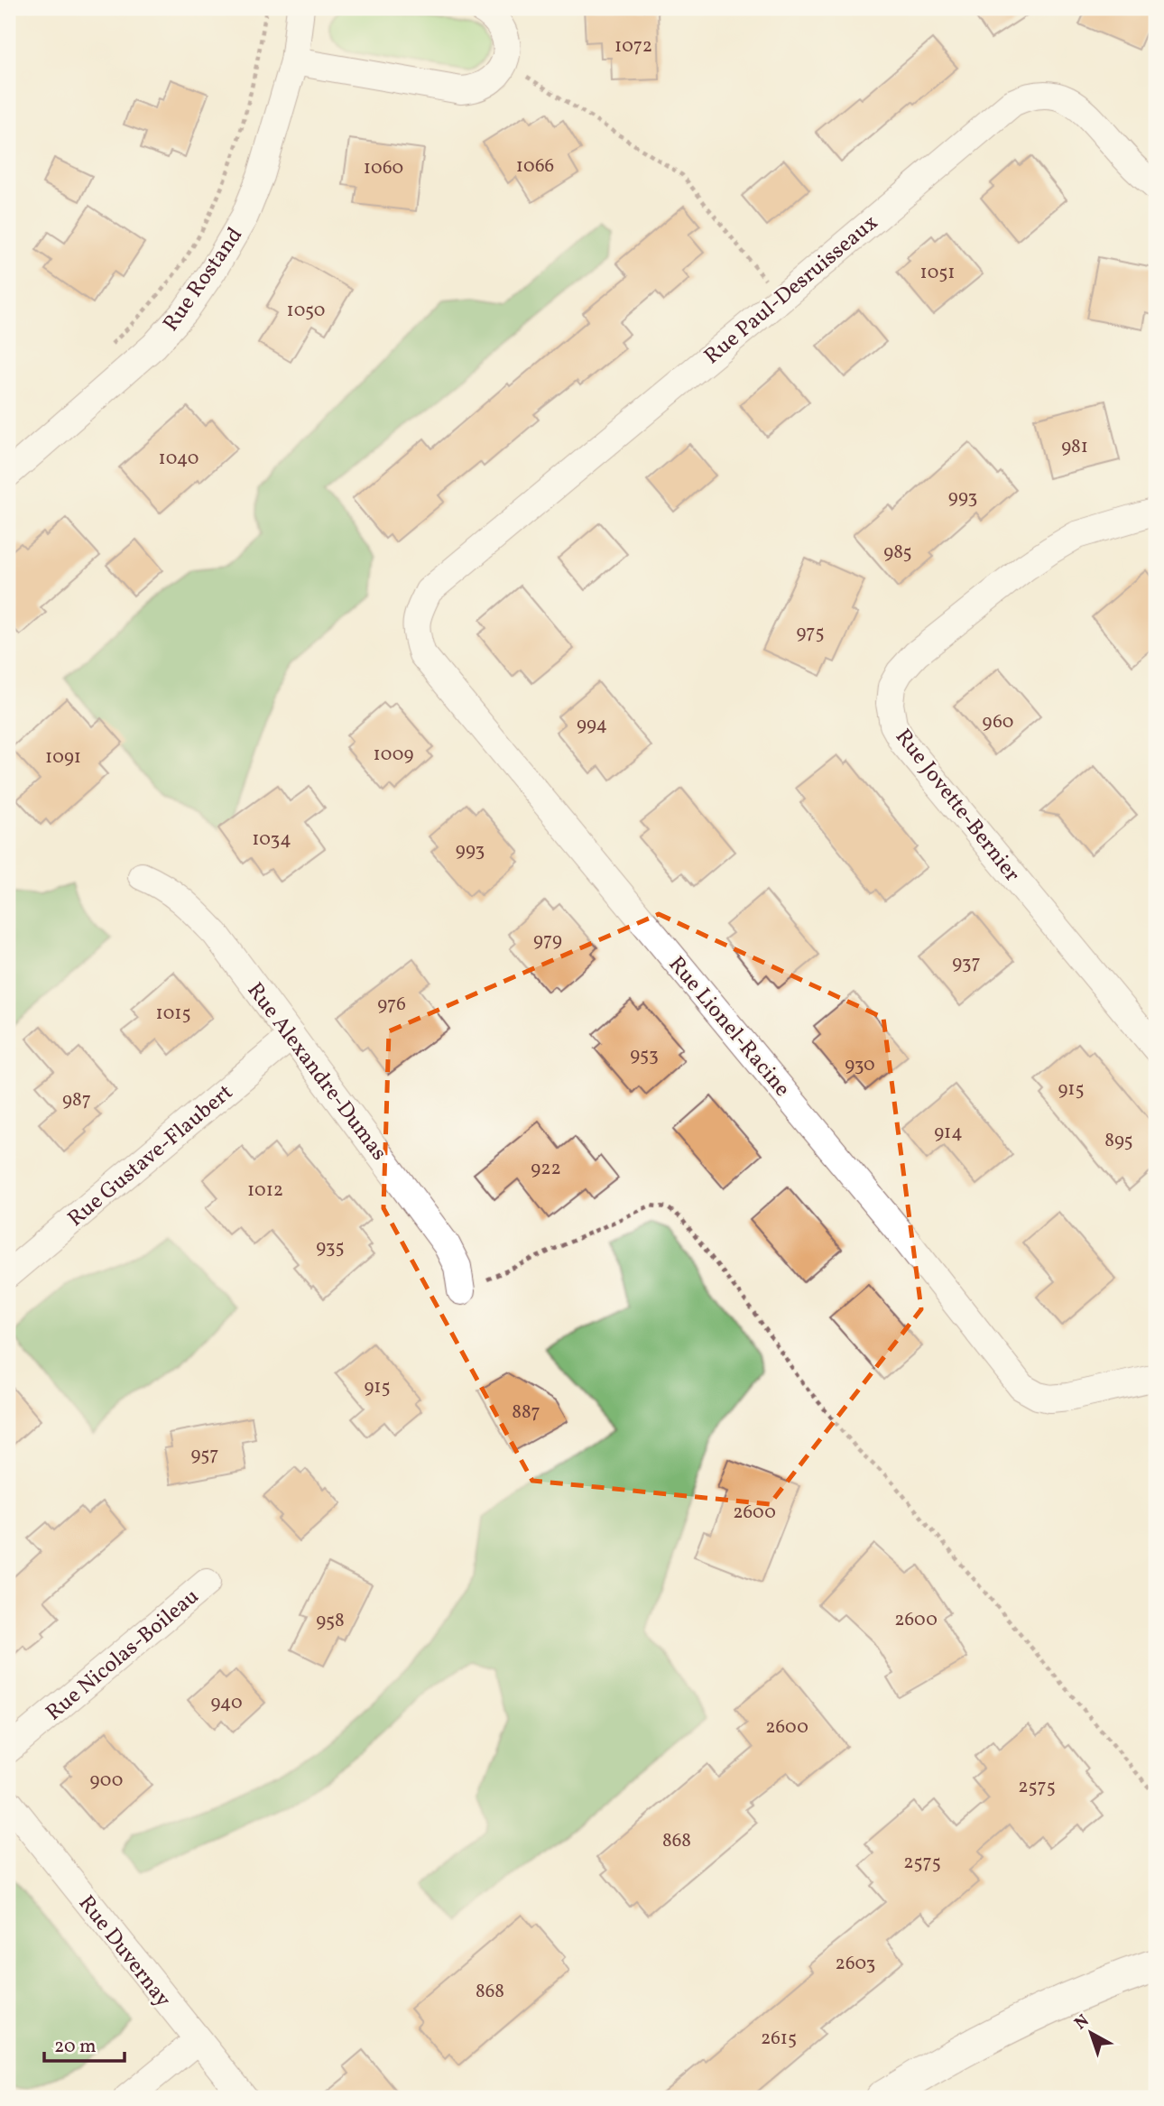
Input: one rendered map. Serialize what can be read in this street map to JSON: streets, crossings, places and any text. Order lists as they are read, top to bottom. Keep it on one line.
{"streets":{"street":["Rue Rostand","Rue Paul-Desruisseaux","Rue Jovette-Bernier","Rue Lionel-Racine","Rue Alexandre-Dumas","Rue Gustave-Flaubert","Rue Nicolas-Boileau","Rue Duvernay"]},"crossings":[["Rue Paul-Desruisseaux","Rue Lionel-Racine"],["Rue Alexandre-Dumas","Rue Gustave-Flaubert"]],"house_numbers":["1072","1066","1060","1051","1050","981","1040","993","985","975","960","994","1009","1091","1034","993","979","937","976","1015","953","930","915","987","914","895","922","1012","935","915","887","957","2600","2600","958","940","2600","900","2575","868","2575","2603","868","2615"],"scale_bar":"20 m","north":"top left"}
